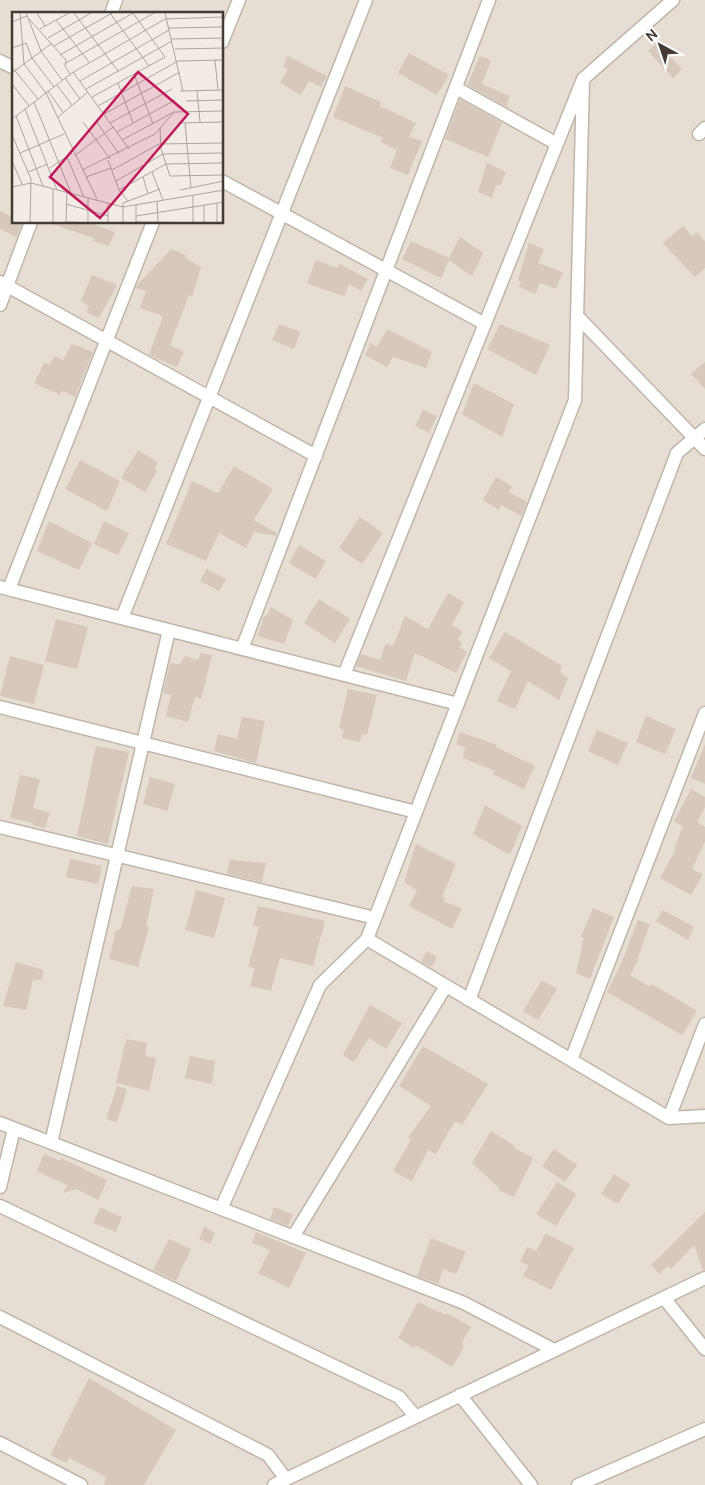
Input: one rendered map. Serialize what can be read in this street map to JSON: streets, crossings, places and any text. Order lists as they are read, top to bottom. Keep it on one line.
{"north":"top left"}
